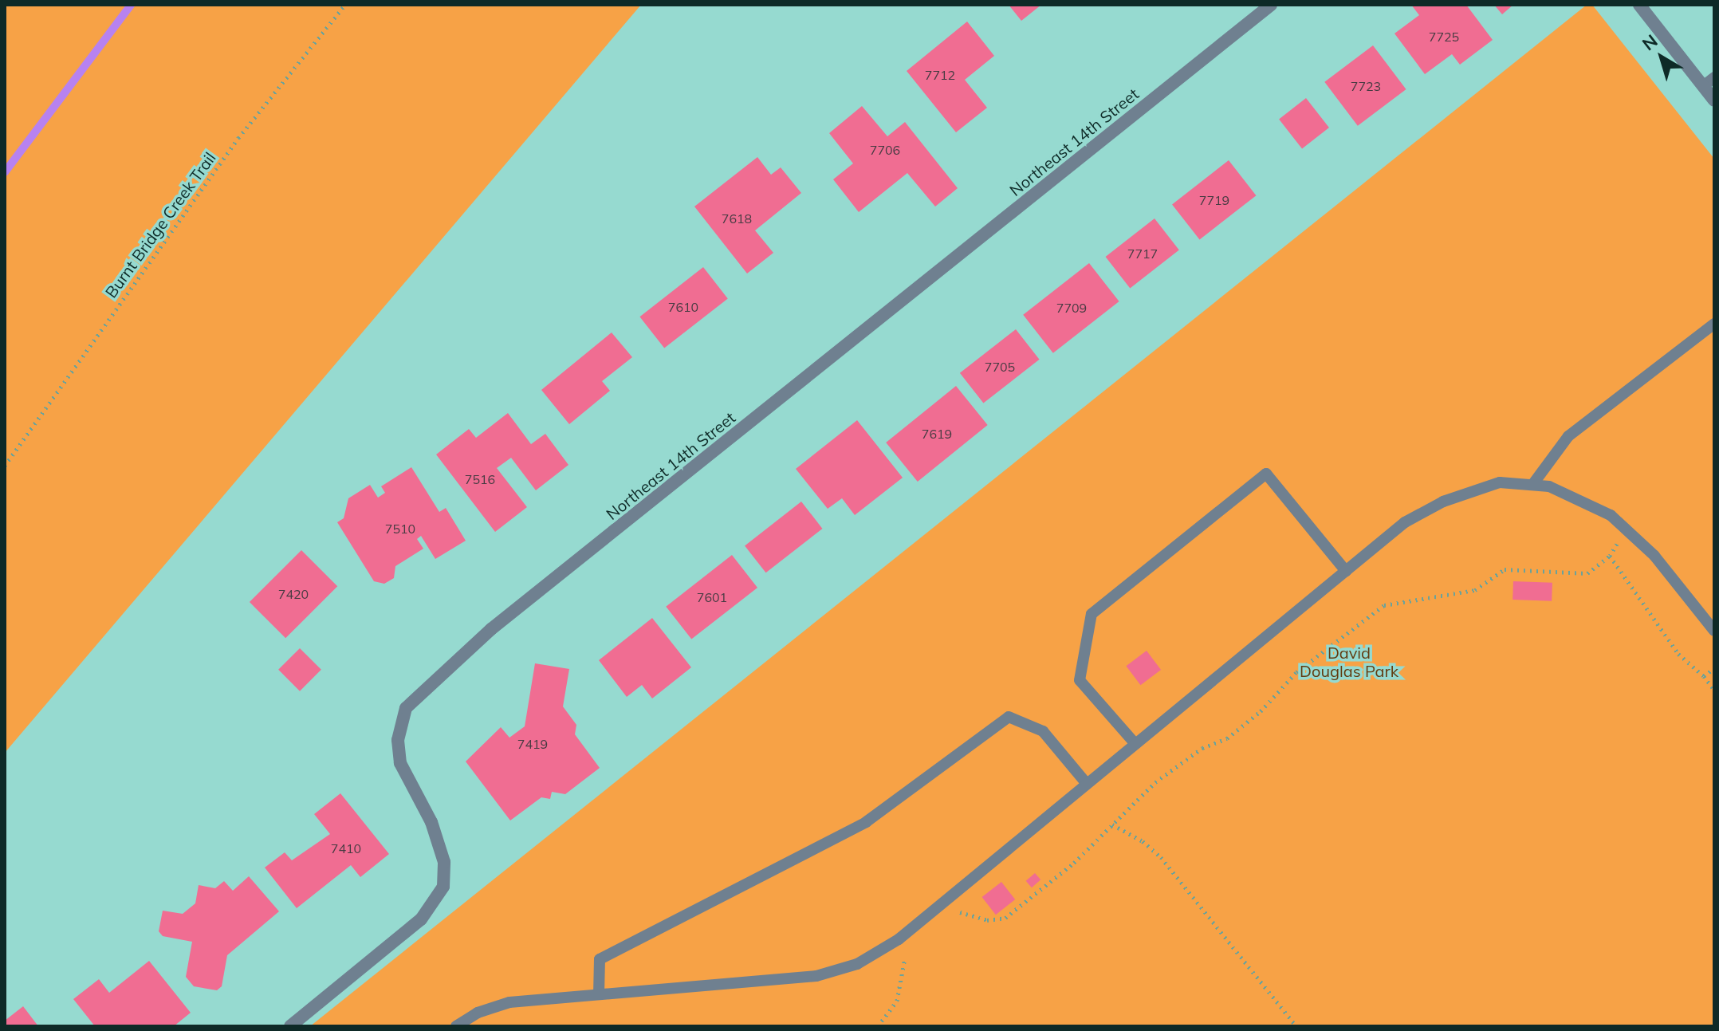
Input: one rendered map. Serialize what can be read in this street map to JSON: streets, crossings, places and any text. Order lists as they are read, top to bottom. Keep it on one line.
{"streets":{"street":["Northeast 14th Street"],"path":["Burnt Bridge Creek Trail"]},"parks":["David Douglas Park"],"house_numbers":["7725","7712","7723","7706","7719","7618","7717","7610","7709","7705","7619","7516","7510","7420","7601","7419","7410"],"north":"top left"}
